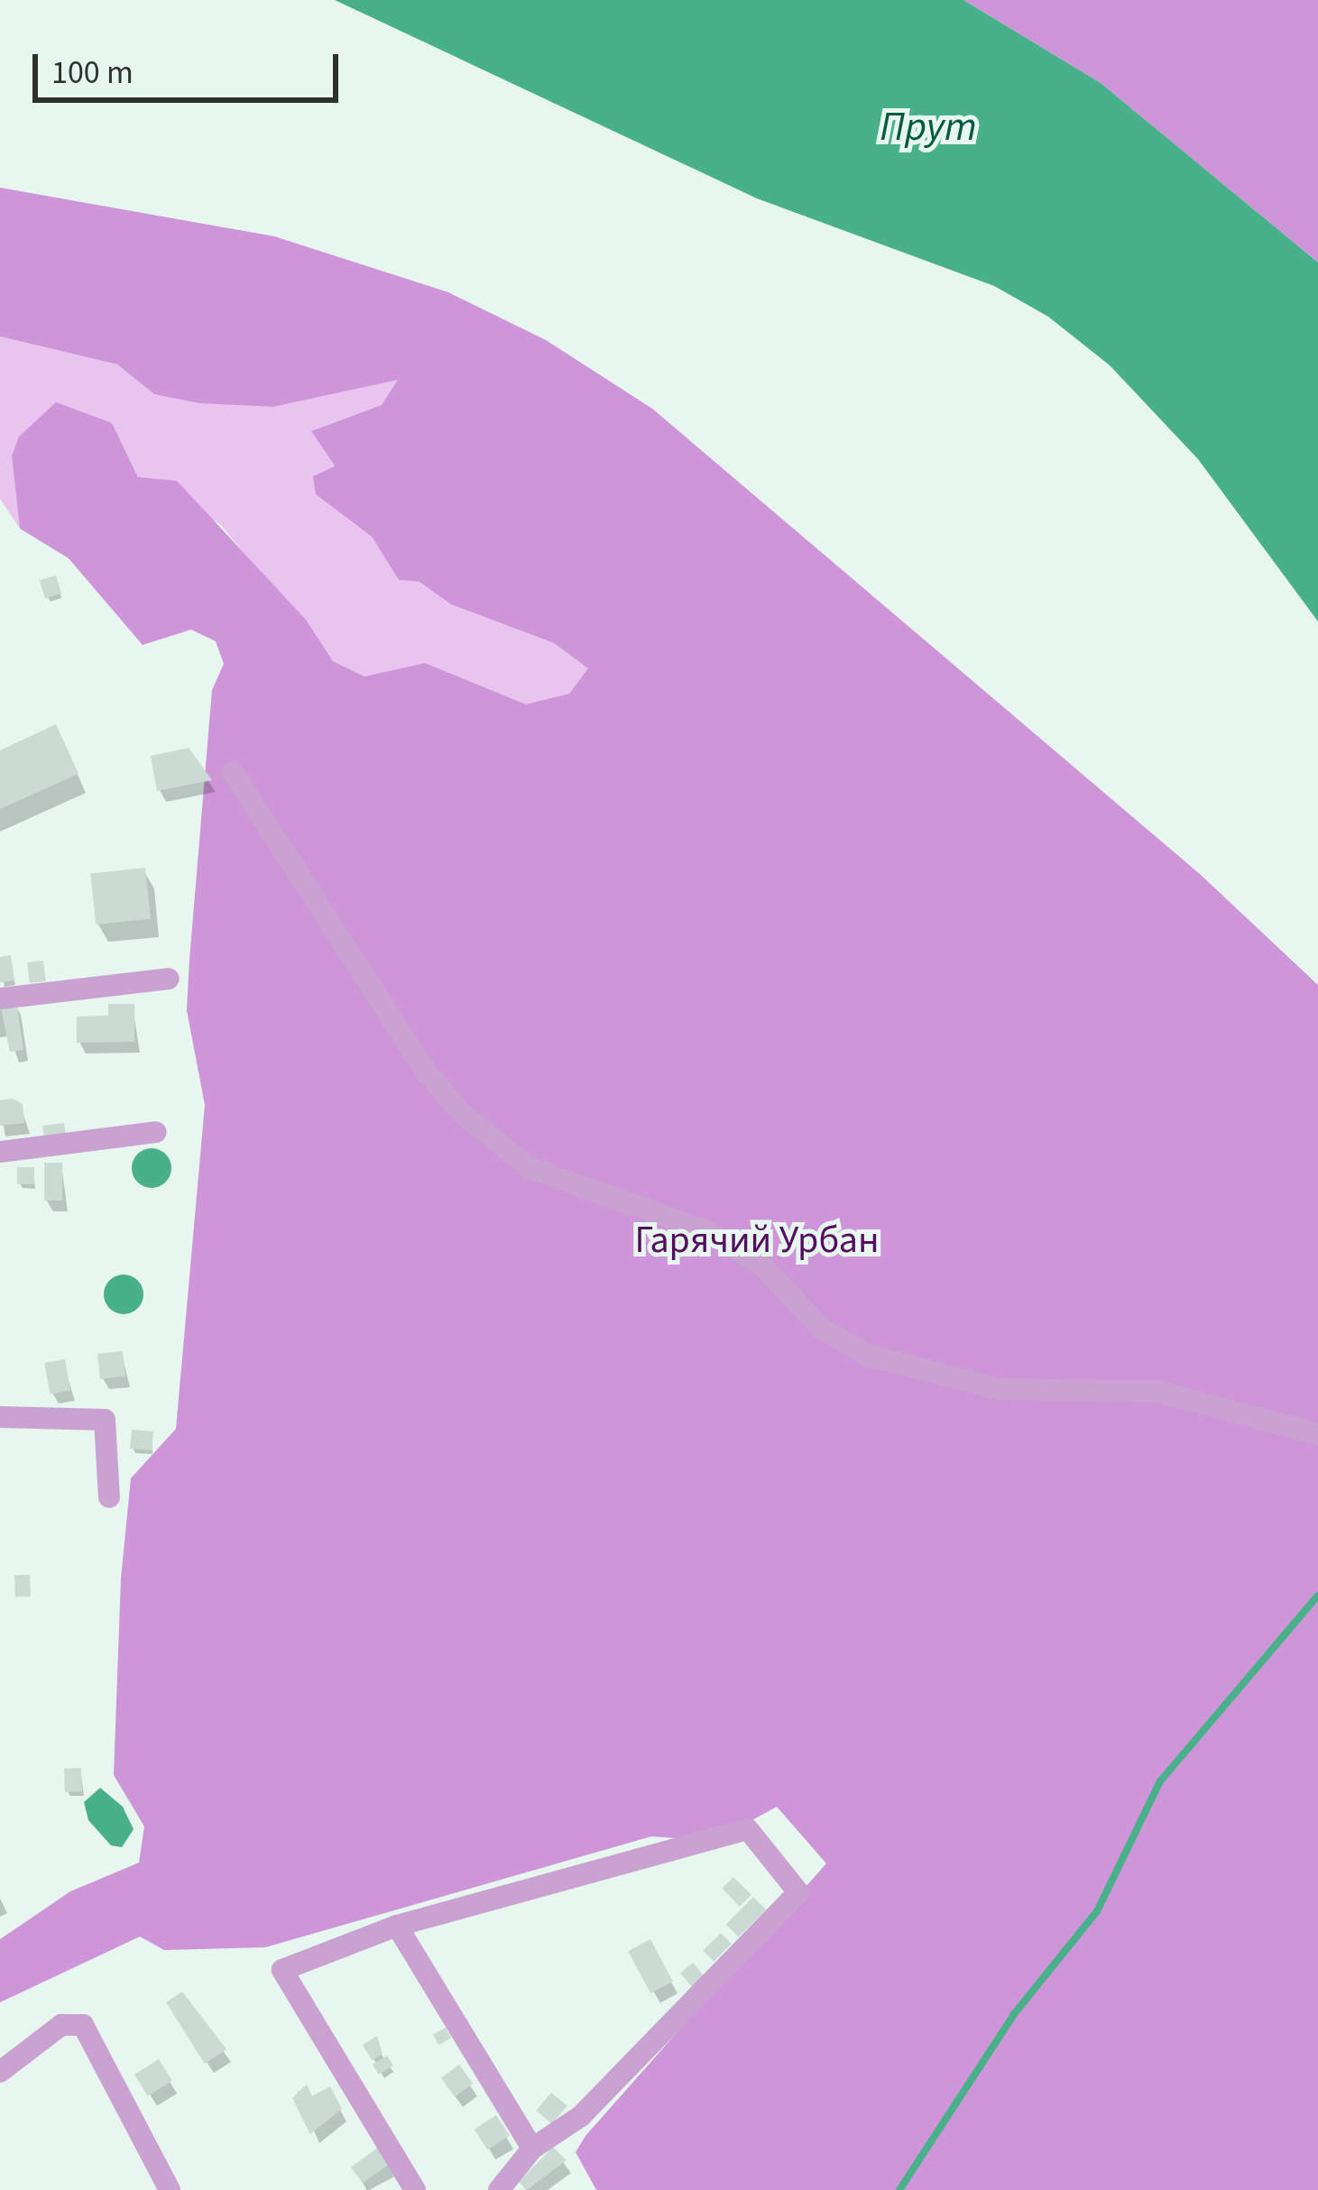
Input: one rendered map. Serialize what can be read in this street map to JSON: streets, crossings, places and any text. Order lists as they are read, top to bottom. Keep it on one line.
{"water":["Прут"],"parks":["Гарячий Урбан"],"scale_bar":"100 m"}
